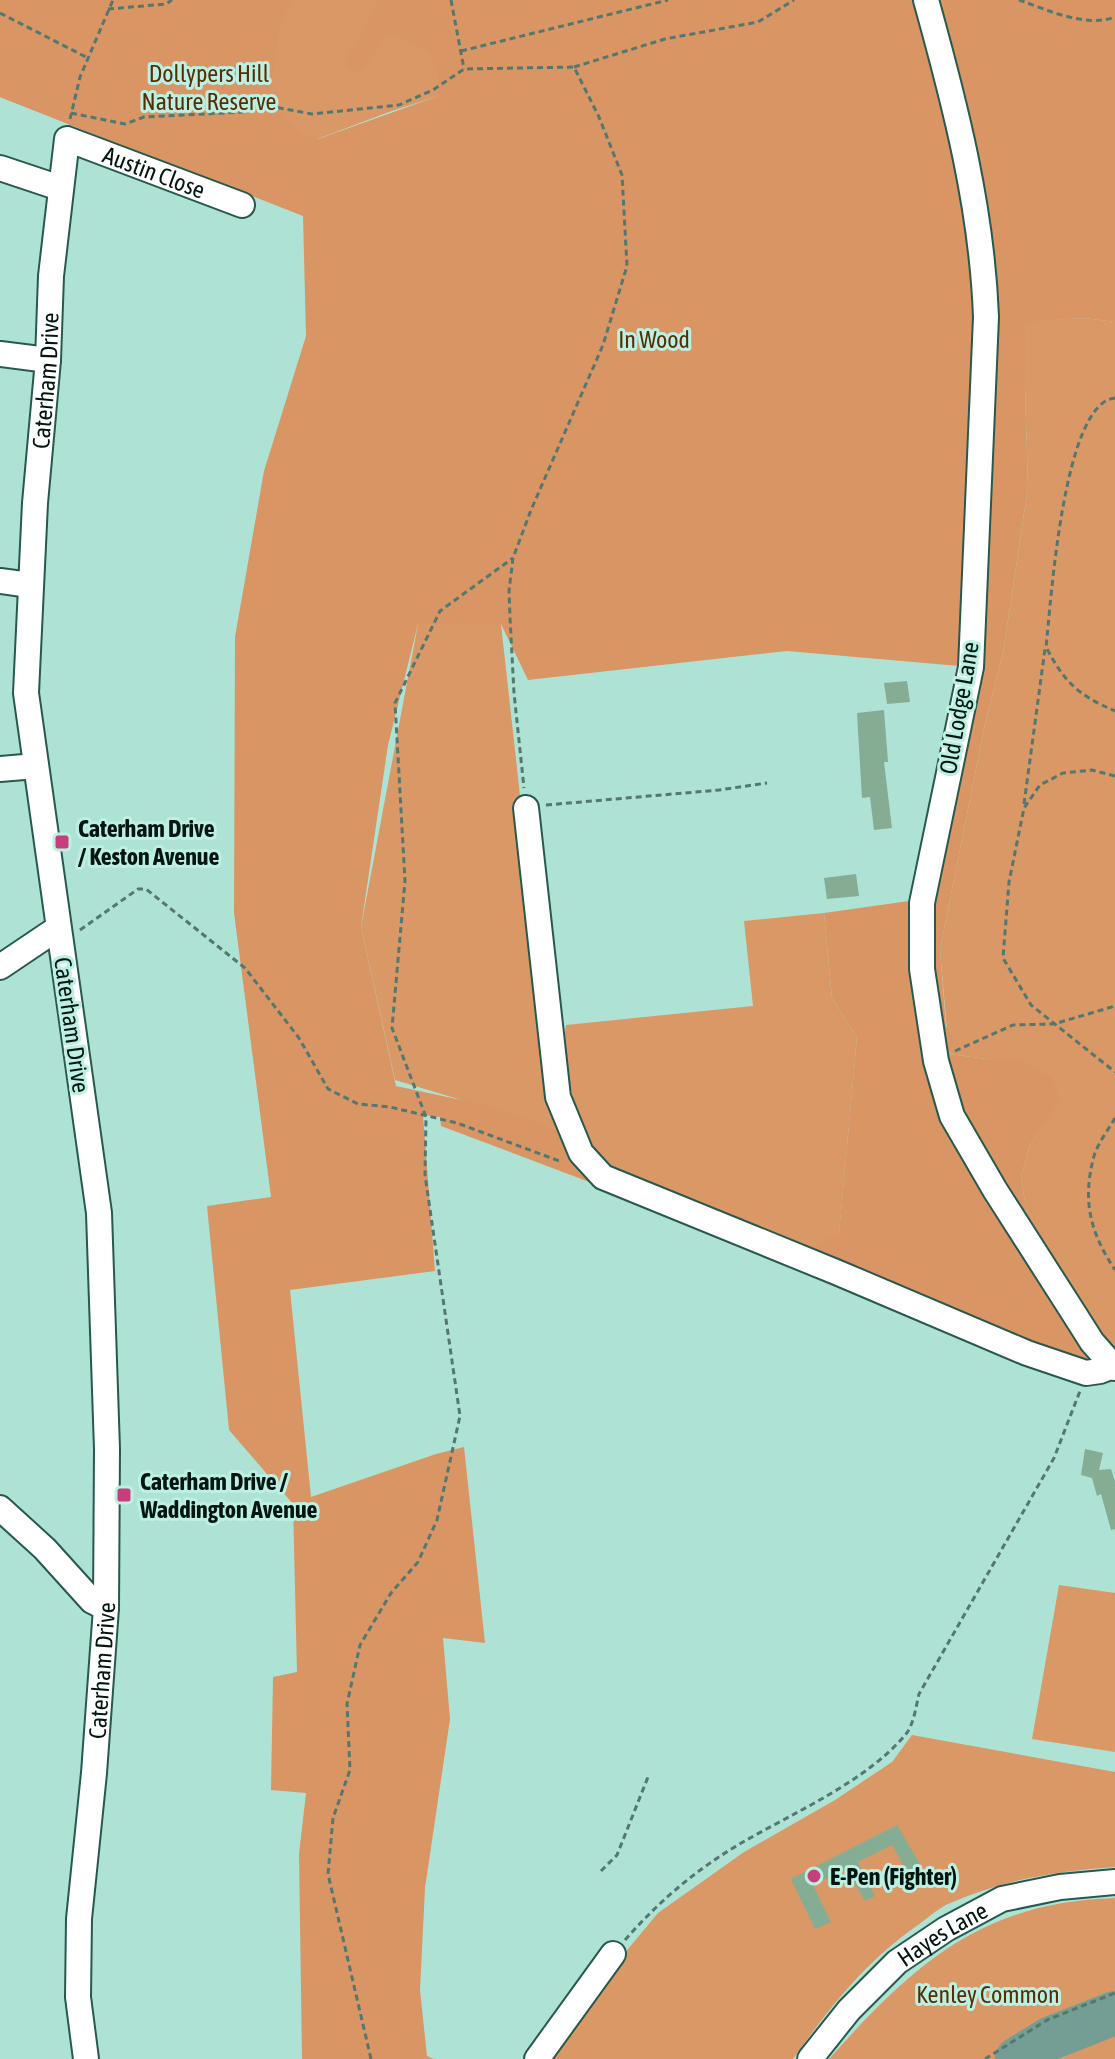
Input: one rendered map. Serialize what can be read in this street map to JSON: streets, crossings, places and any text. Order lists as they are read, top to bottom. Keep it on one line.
{"streets":{"street":["Austin Close","Caterham Drive","Old Lodge Lane","Hayes Lane"]},"crossings":[["Austin Close","Caterham Drive"]],"parks":["Dollypers Hill Nature Reserve","In Wood","Kenley Common"],"places":{"transit":["Caterham Drive / Keston Avenue","Caterham Drive / Waddington Avenue"],"other":["E-Pen (Fighter)"]}}
